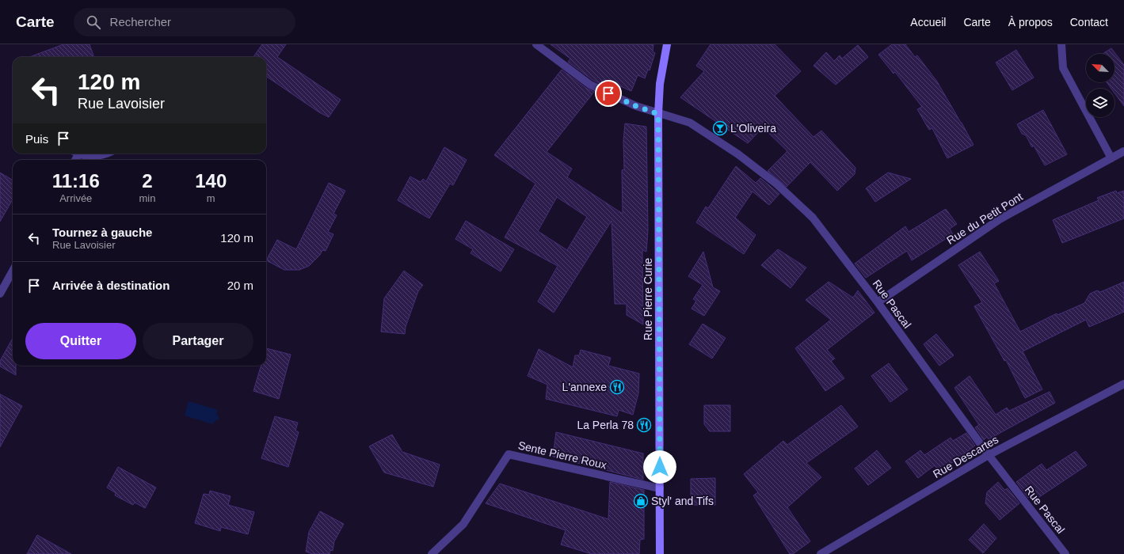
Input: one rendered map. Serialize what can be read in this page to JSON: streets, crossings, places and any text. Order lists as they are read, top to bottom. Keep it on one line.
{"streets":{"street":["Rue du Petit Pont","Rue Pierre Curie","Rue Pascal","Sente Pierre Roux","Rue Descartes"]},"crossings":[["Rue du Petit Pont","Rue Pascal"],["Rue Pierre Curie","Rue Pascal"],["Rue Pierre Curie","Sente Pierre Roux"],["Rue Pascal","Rue Descartes"]],"places":{"bar":["L'Oliveira"],"restaurant":["L'annexe","La Perla 78"],"shop":["Styl' and Tifs"]},"north":"top left","page":{"header":"Carte","search":"Rechercher","nav":["Accueil","Carte","À propos","Contact"],"turn":["120 m","Rue Lavoisier"],"then":"Puis","eta":["11:16","Arrivée","2","min","140","m"],"list":[{"name":"Tournez à gauche","note":"Rue Lavoisier","value":"120 m"},{"name":"Arrivée à destination","value":"20 m"}],"buttons":["Quitter","Partager"]}}
